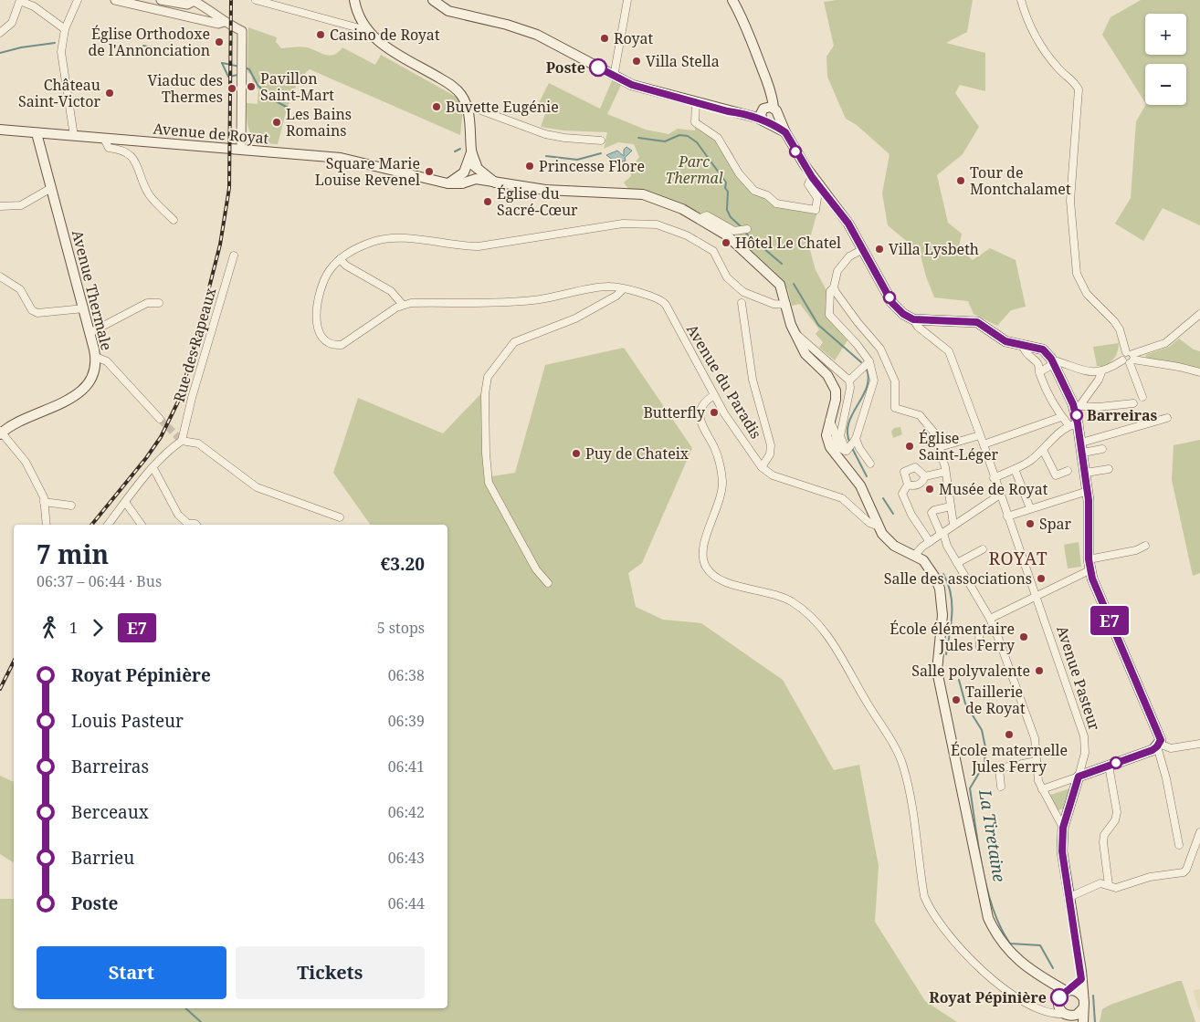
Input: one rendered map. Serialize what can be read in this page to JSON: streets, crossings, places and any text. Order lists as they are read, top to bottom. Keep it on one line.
{"streets":{"main road":["Avenue de Royat","Avenue Thermale","Avenue Pasteur"],"street":["Rue des Rapeaux","Avenue du Paradis"]},"crossings":[["Avenue de Royat","Avenue Thermale"],["Avenue Thermale","Rue des Rapeaux"]],"districts":["ROYAT"],"water":["La Tiretaine"],"parks":["Parc Thermal"],"places":["Casino de Royat","Royat","Église Orthodoxe de l'Annonciation","Villa Stella","Poste","Pavillon Saint-Mart","Viaduc des Thermes","Château Saint-Victor","Buvette Eugénie","Les Bains Romains","Princesse Flore","Square Marie Louise Revenel","Tour de Montchalamet","Église du Sacré-Cœur","Hôtel Le Chatel","Villa Lysbeth","Butterfly","Barreiras","Église Saint-Léger","Puy de Chateix","Musée de Royat","Spar","Salle des associations","École élémentaire Jules Ferry","Salle polyvalente","Taillerie de Royat","École maternelle Jules Ferry","Royat Pépinière"],"lines":["bus line E7"],"page":{"on_map":"E7","map_buttons":["+","−"],"heading":["7 min","06:37 – 06:44 · Bus","€3.20"],"legs":["1","E7","5 stops"],"list":[{"name":"Royat Pépinière","value":"06:38"},{"name":"Louis Pasteur","value":"06:39"},{"name":"Barreiras","value":"06:41"},{"name":"Berceaux","value":"06:42"},{"name":"Barrieu","value":"06:43"},{"name":"Poste","value":"06:44"}],"buttons":["Start","Tickets"]}}
